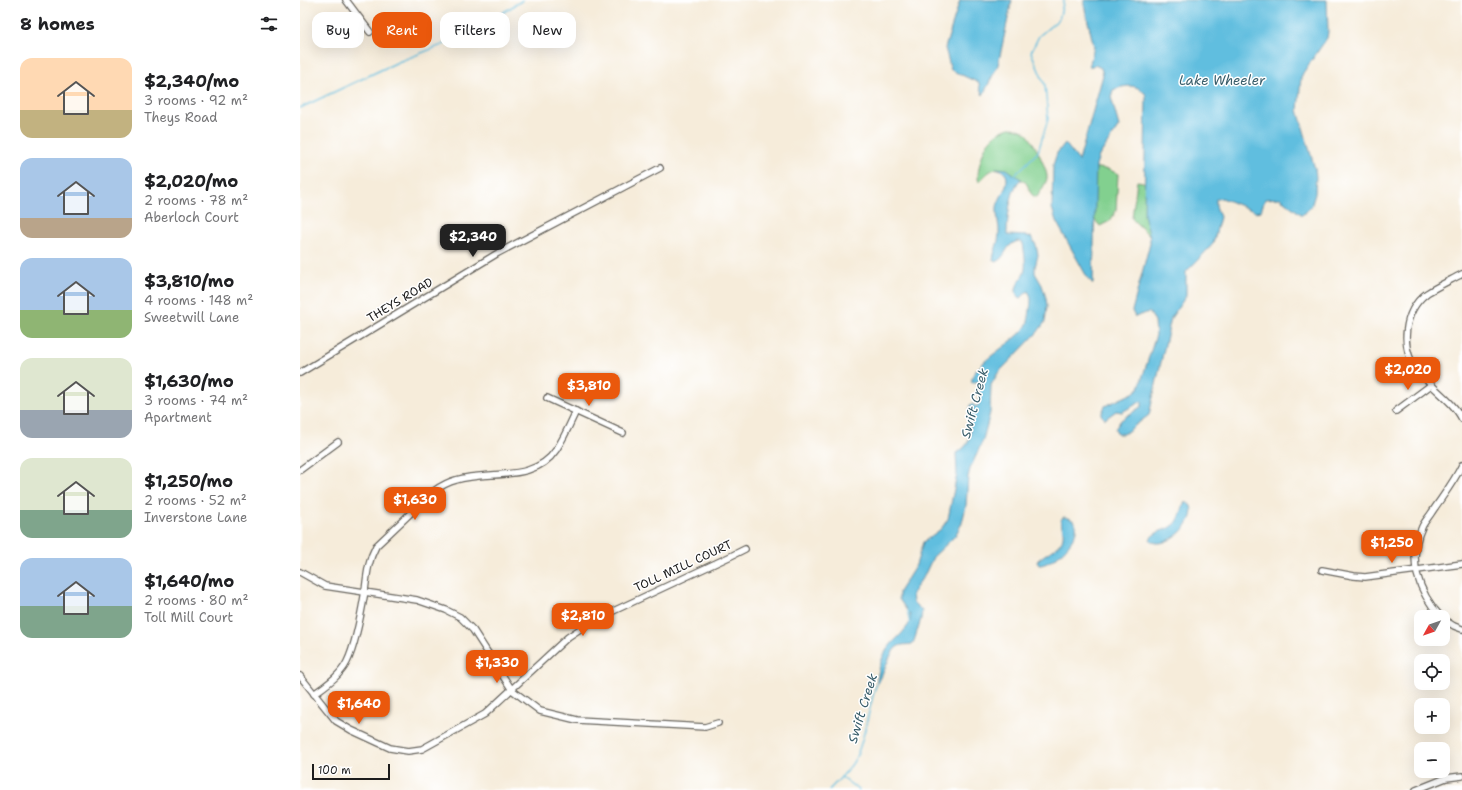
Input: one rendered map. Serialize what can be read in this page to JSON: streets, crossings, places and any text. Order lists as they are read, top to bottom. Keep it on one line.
{"streets":{"street":["THEYS ROAD","TOLL MILL COURT"]},"water":["Lake Wheeler","Swift Creek"],"scale_bar":"100 m","north":"bottom left","page":{"heading":"8 homes","chip":["Buy","Rent","Filters","New"],"list":[{"name":"$2,340/mo","note":"3 rooms · 92 m² · Theys Road"},{"name":"$2,020/mo","note":"2 rooms · 78 m² · Aberloch Court"},{"name":"$3,810/mo","note":"4 rooms · 148 m² · Sweetwill Lane"},{"name":"$1,630/mo","note":"3 rooms · 74 m² · Apartment"},{"name":"$1,250/mo","note":"2 rooms · 52 m² · Inverstone Lane"},{"name":"$1,640/mo","note":"2 rooms · 80 m² · Toll Mill Court"}],"price":["$2,340","$2,020","$3,810","$1,630","$1,250","$2,810","$1,330","$1,640"],"map_buttons":["+","−"],"scale":"100 m"}}
